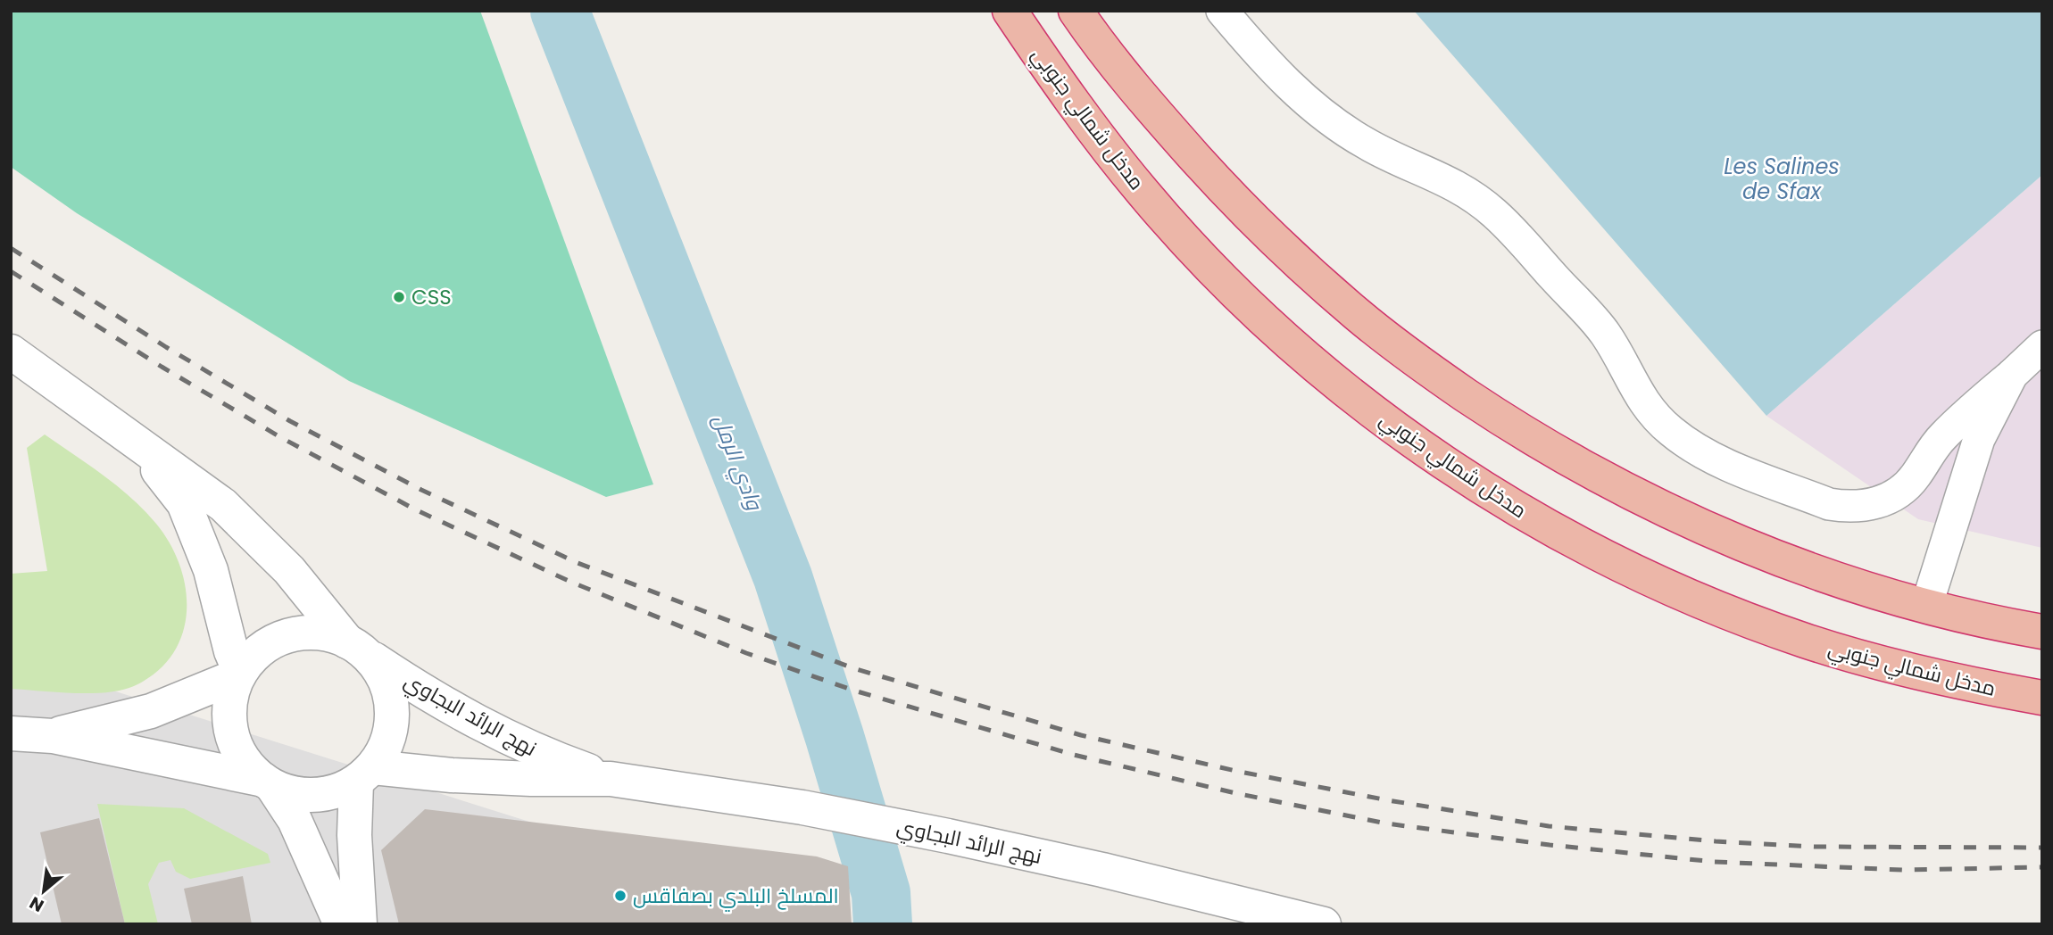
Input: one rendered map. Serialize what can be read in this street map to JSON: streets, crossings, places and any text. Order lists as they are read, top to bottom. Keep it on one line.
{"streets":{"highway":["مدخل شمالي جنوبي"],"street":["نهج الرائد البجاوي"]},"water":["Les Salines de Sfax","وادي الرمل"],"places":["CSS","المسلخ البلدي بصفاقس"],"north":"bottom left"}
